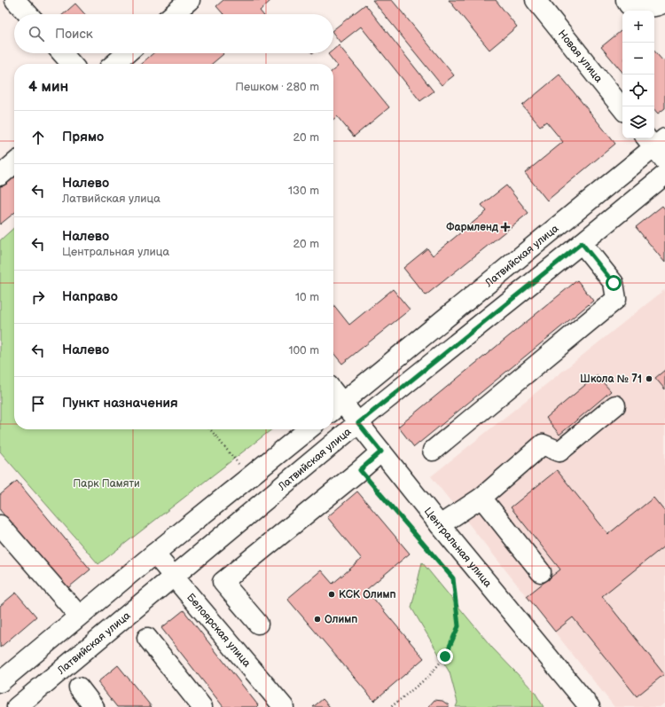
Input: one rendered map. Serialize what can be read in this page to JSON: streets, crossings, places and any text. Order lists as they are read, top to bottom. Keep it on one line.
{"streets":{"street":["Новая улица","Латвийская улица","Центральная улица","Белоярская улица"]},"crossings":[["Латвийская улица","Центральная улица"],["Латвийская улица","Белоярская улица"]],"parks":["Парк Памяти"],"places":{"health":["Фармленд"],"other":["Школа № 71","КСК Олимп","Олимп"]},"page":{"map_buttons":["+","−"],"search":"Поиск","heading":["4 мин","Пешком · 280 m"],"list":[["Прямо","20 m"],["Налево","Латвийская улица","130 m"],["Налево","Центральная улица","20 m"],["Направо","10 m"],["Налево","100 m"],"Пункт назначения"]}}
